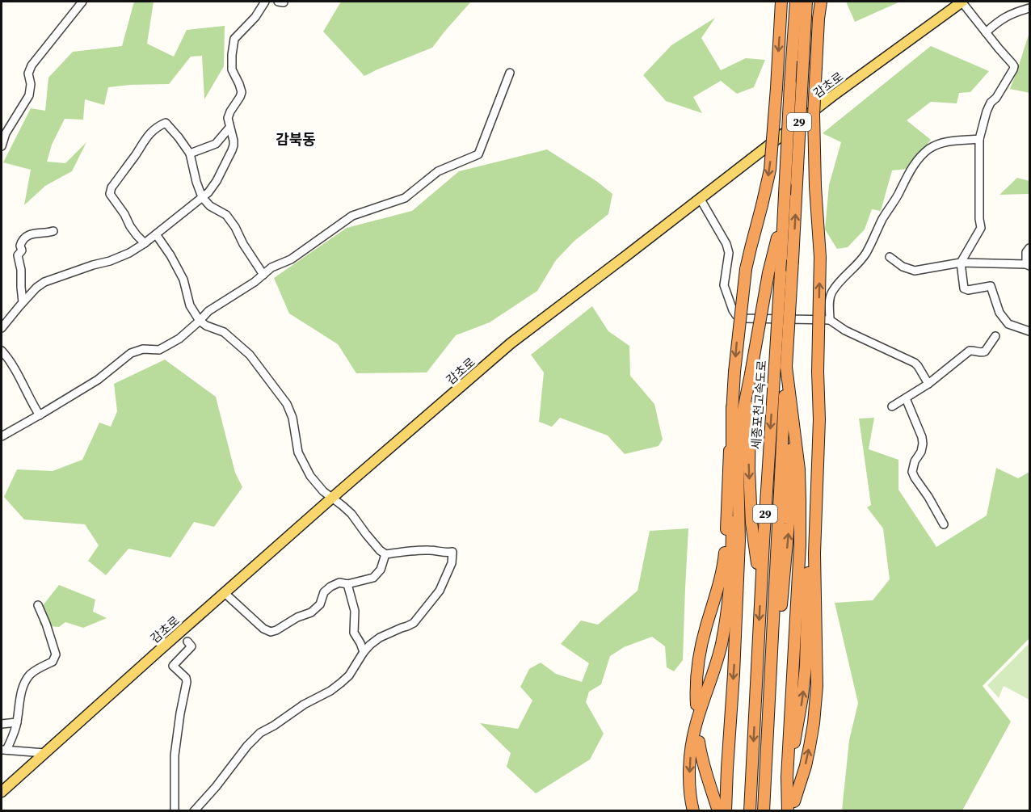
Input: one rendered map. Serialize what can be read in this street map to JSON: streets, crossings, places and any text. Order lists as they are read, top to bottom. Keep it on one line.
{"streets":{"highway":["29","세종포천고속도로"],"main road":["감초로"]},"districts":["감북동"]}
